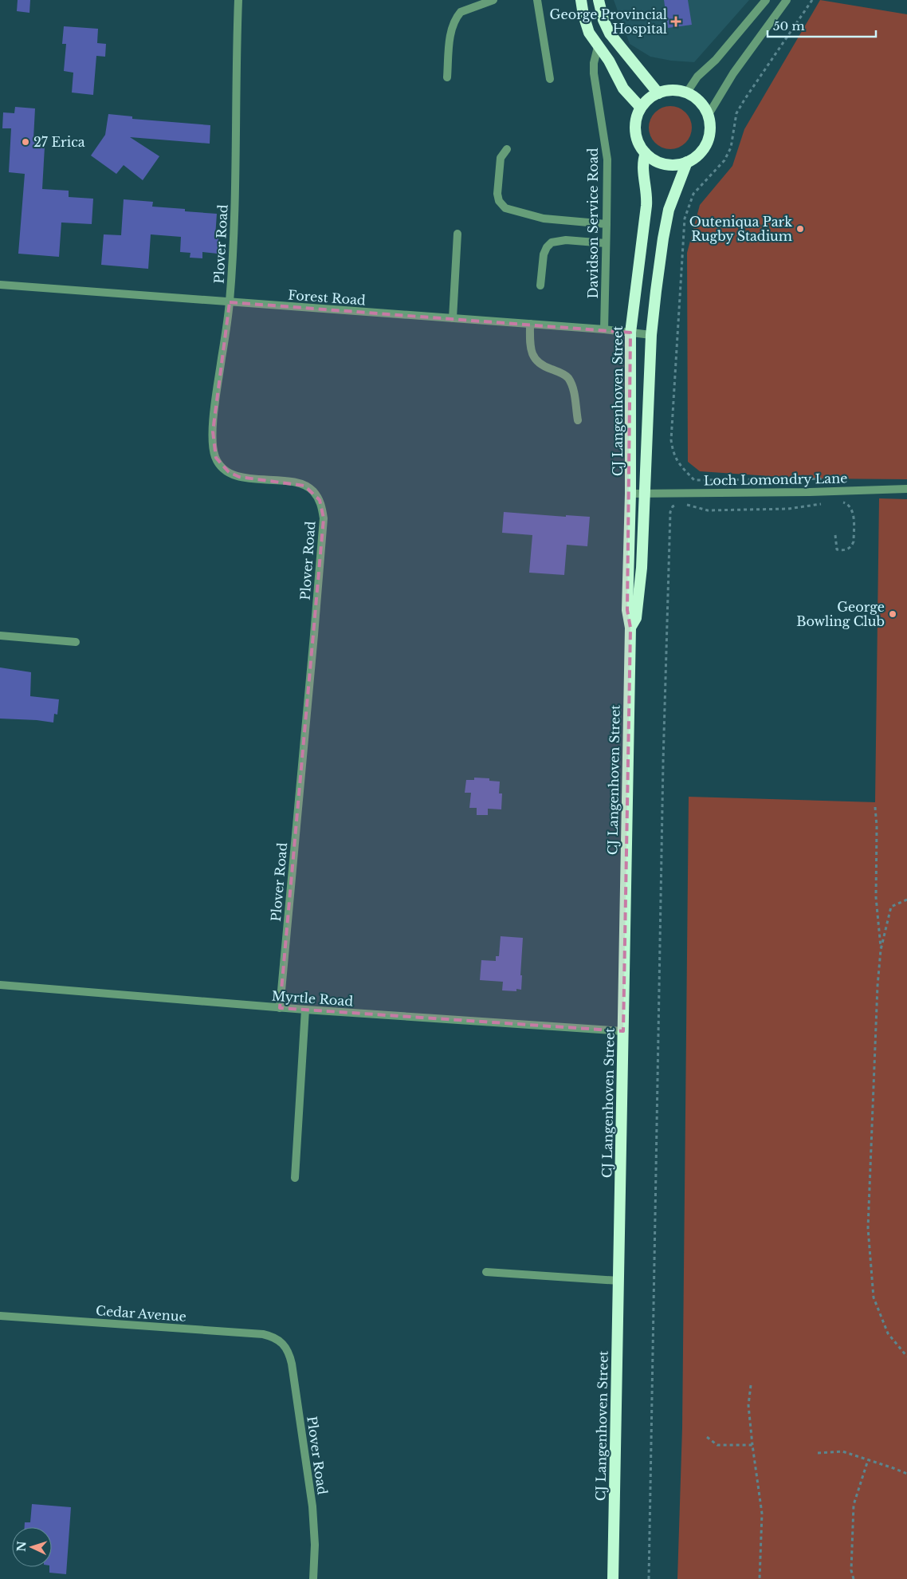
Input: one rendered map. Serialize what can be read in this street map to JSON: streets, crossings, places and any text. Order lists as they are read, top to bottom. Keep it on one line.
{"streets":{"highway":["CJ Langenhoven Street"],"street":["Davidson Service Road","Plover Road","Forest Road","Loch Lomondry Lane","Myrtle Road","Cedar Avenue"]},"crossings":[["Davidson Service Road","Forest Road"],["Plover Road","Forest Road"],["Plover Road","Myrtle Road"],["Plover Road","Cedar Avenue"],["Forest Road","CJ Langenhoven Street"],["CJ Langenhoven Street","Loch Lomondry Lane"],["CJ Langenhoven Street","Myrtle Road"]],"places":{"health":["George Provincial Hospital"],"other":["27 Erica","Outeniqua Park Rugby Stadium","George Bowling Club"]},"scale_bar":"50 m","north":"left"}
